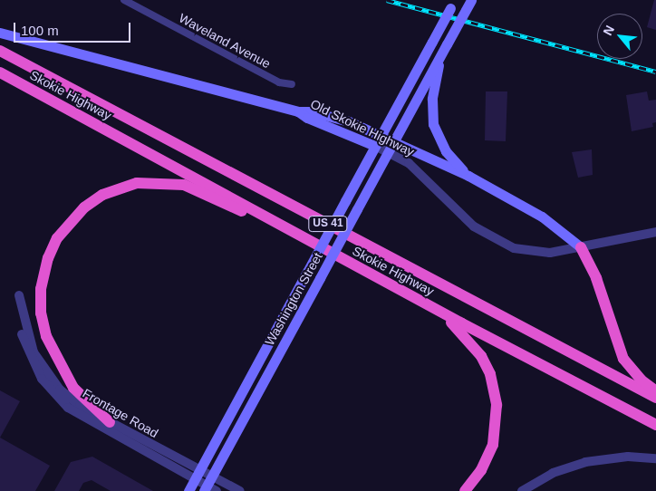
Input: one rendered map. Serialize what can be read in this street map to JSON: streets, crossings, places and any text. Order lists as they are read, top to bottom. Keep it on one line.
{"streets":{"highway":["Skokie Highway","US 41"],"main road":["Old Skokie Highway","Washington Street"],"street":["Waveland Avenue","Frontage Road"]},"crossings":[["Old Skokie Highway","Washington Street"],["Washington Street","Frontage Road"]],"scale_bar":"100 m","north":"top left"}
